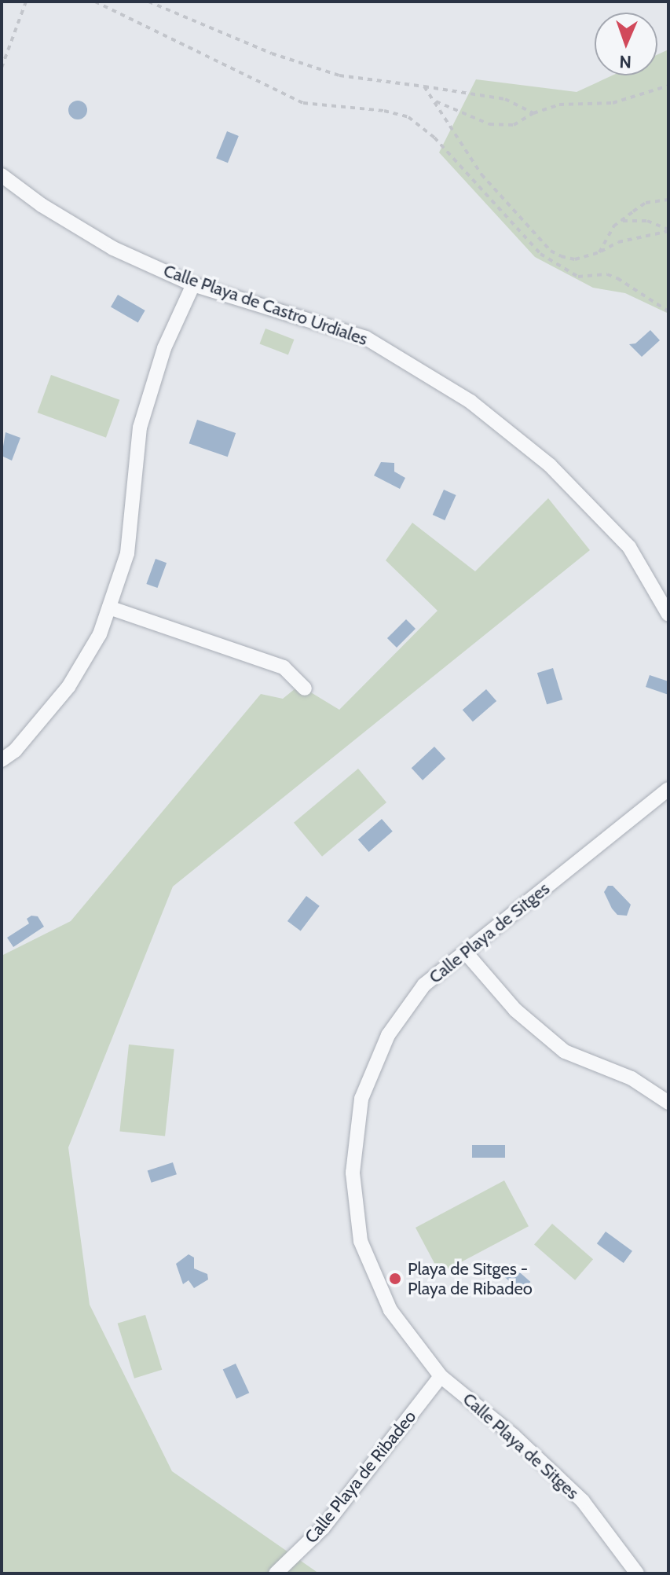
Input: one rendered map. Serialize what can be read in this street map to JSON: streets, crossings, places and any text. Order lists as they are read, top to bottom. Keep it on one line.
{"streets":{"street":["Calle Playa de Castro Urdiales","Calle Playa de Sitges","Calle Playa de Ribadeo"]},"crossings":[["Calle Playa de Sitges","Calle Playa de Ribadeo"]],"places":["Playa de Sitges - Playa de Ribadeo"],"north":"bottom"}
